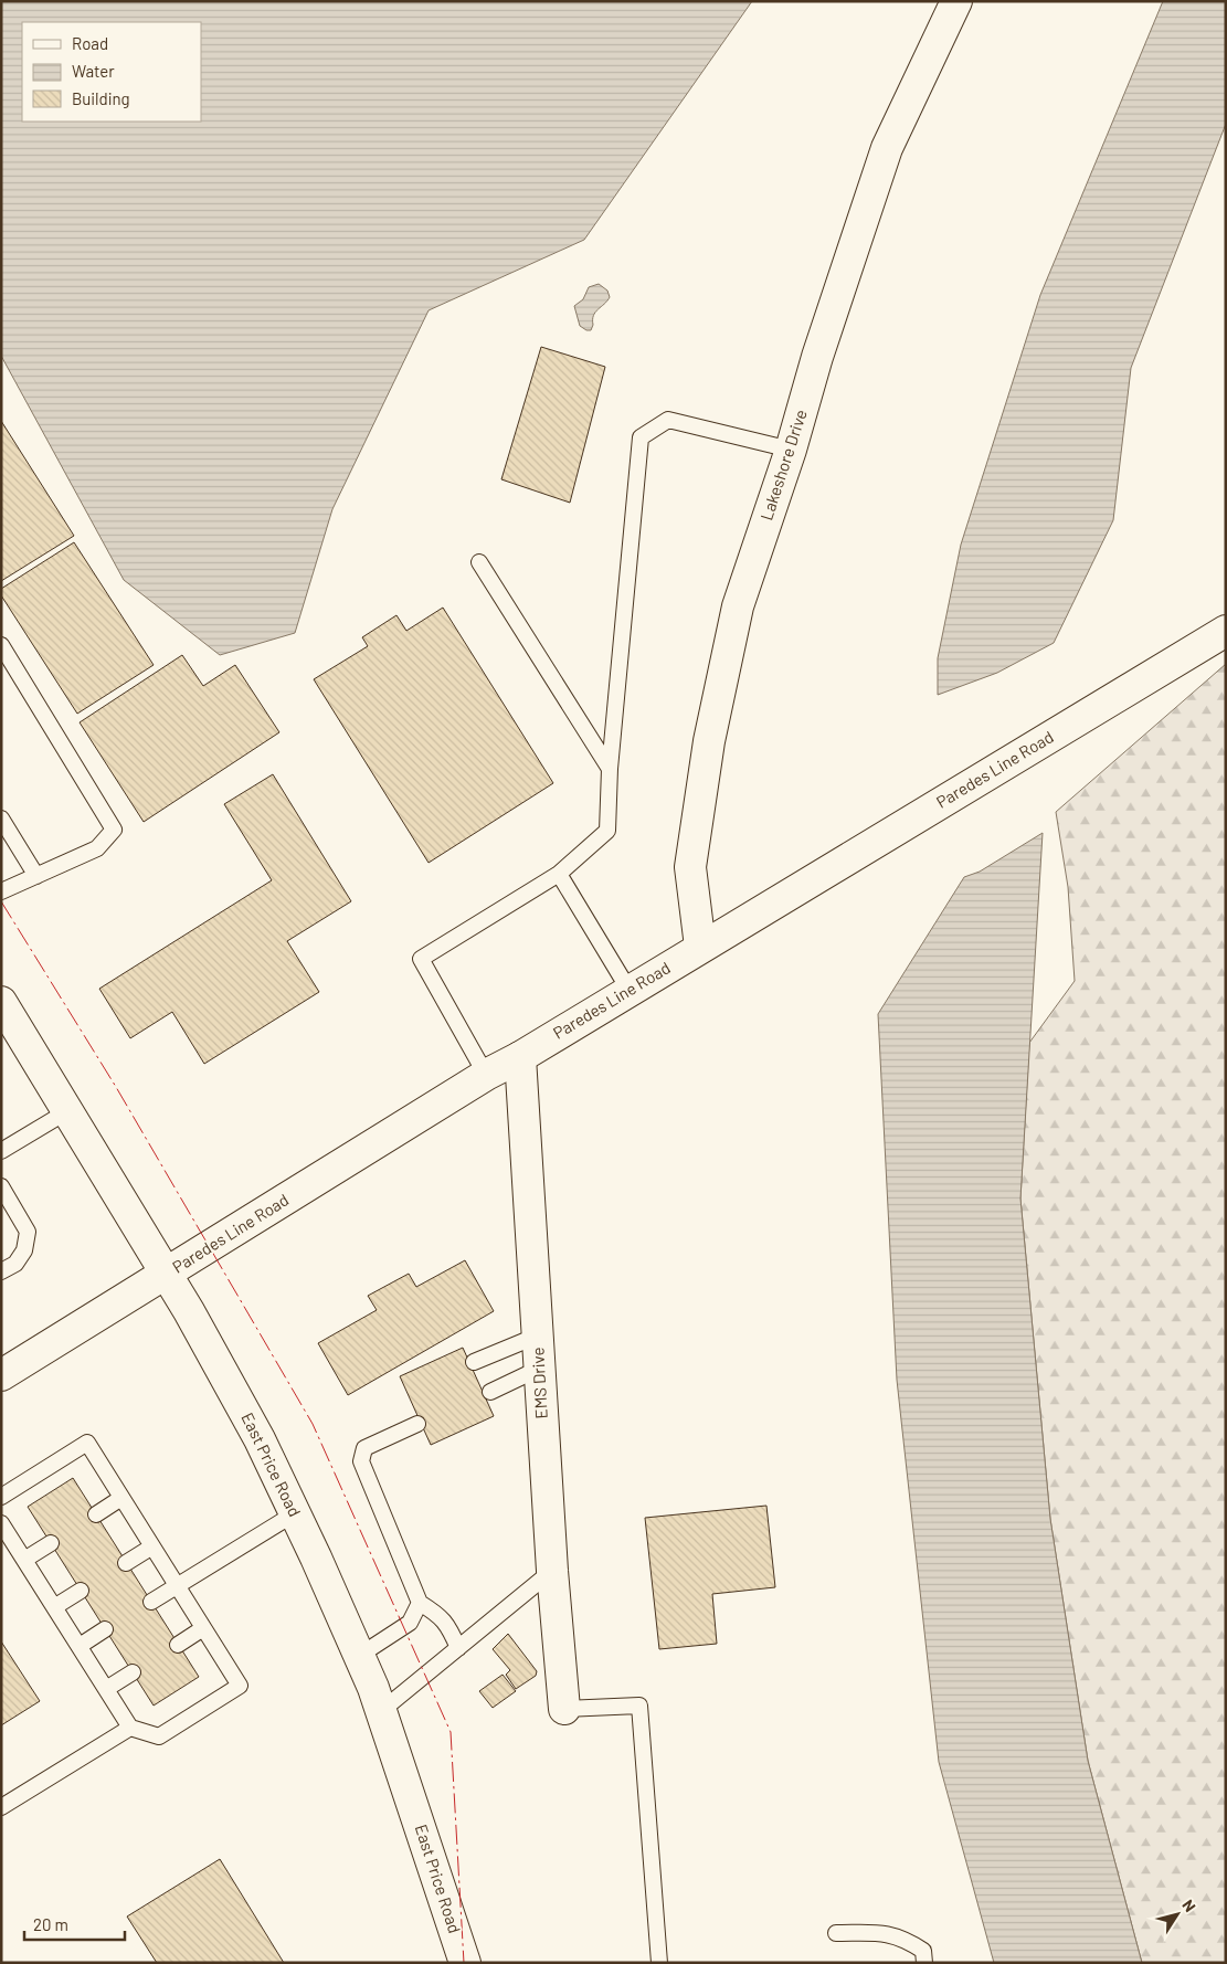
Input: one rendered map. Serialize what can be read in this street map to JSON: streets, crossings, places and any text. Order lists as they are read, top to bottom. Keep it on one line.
{"streets":{"main road":["Lakeshore Drive","Paredes Line Road","EMS Drive","East Price Road"]},"crossings":[["Lakeshore Drive","Paredes Line Road"],["Paredes Line Road","EMS Drive"],["Paredes Line Road","East Price Road"]],"legend":["Road","Water","Building"],"scale_bar":"20 m","north":"top right"}
